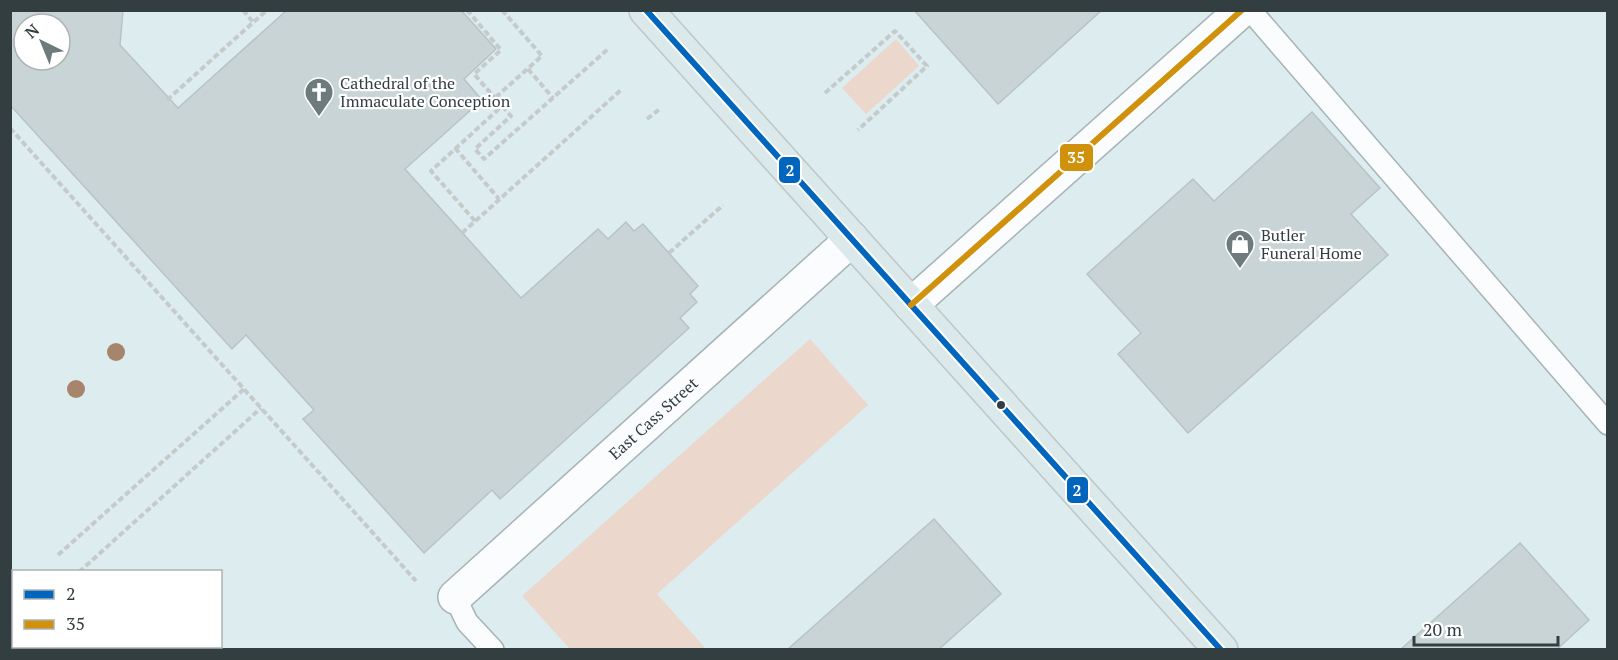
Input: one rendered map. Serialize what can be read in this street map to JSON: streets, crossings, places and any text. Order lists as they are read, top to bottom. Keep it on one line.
{"streets":{"street":["East Cass Street"]},"places":{"church":["Cathedral of the Immaculate Conception"],"shop":["Butler Funeral Home"]},"lines":["transit line 2","transit line 35"],"legend":["2","35"],"scale_bar":"20 m","north":"top left"}
